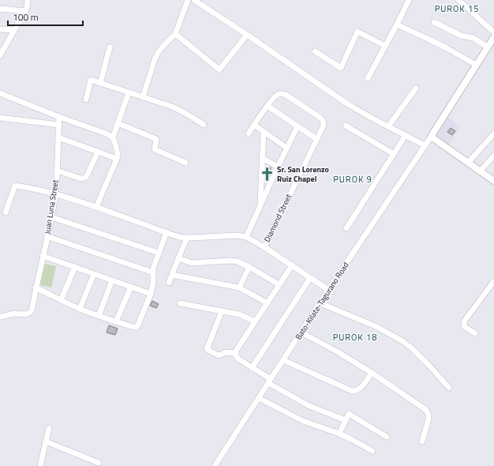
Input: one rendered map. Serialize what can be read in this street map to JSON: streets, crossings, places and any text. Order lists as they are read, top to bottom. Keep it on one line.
{"streets":{"street":["Juan Luna Street","Diamond Street","Bato-Kilate-Tagurano Road"]},"districts":["PUROK 15","PUROK 9","PUROK 18"],"places":{"church":["Sr. San Lorenzo Ruiz Chapel"]},"scale_bar":"100 m"}
